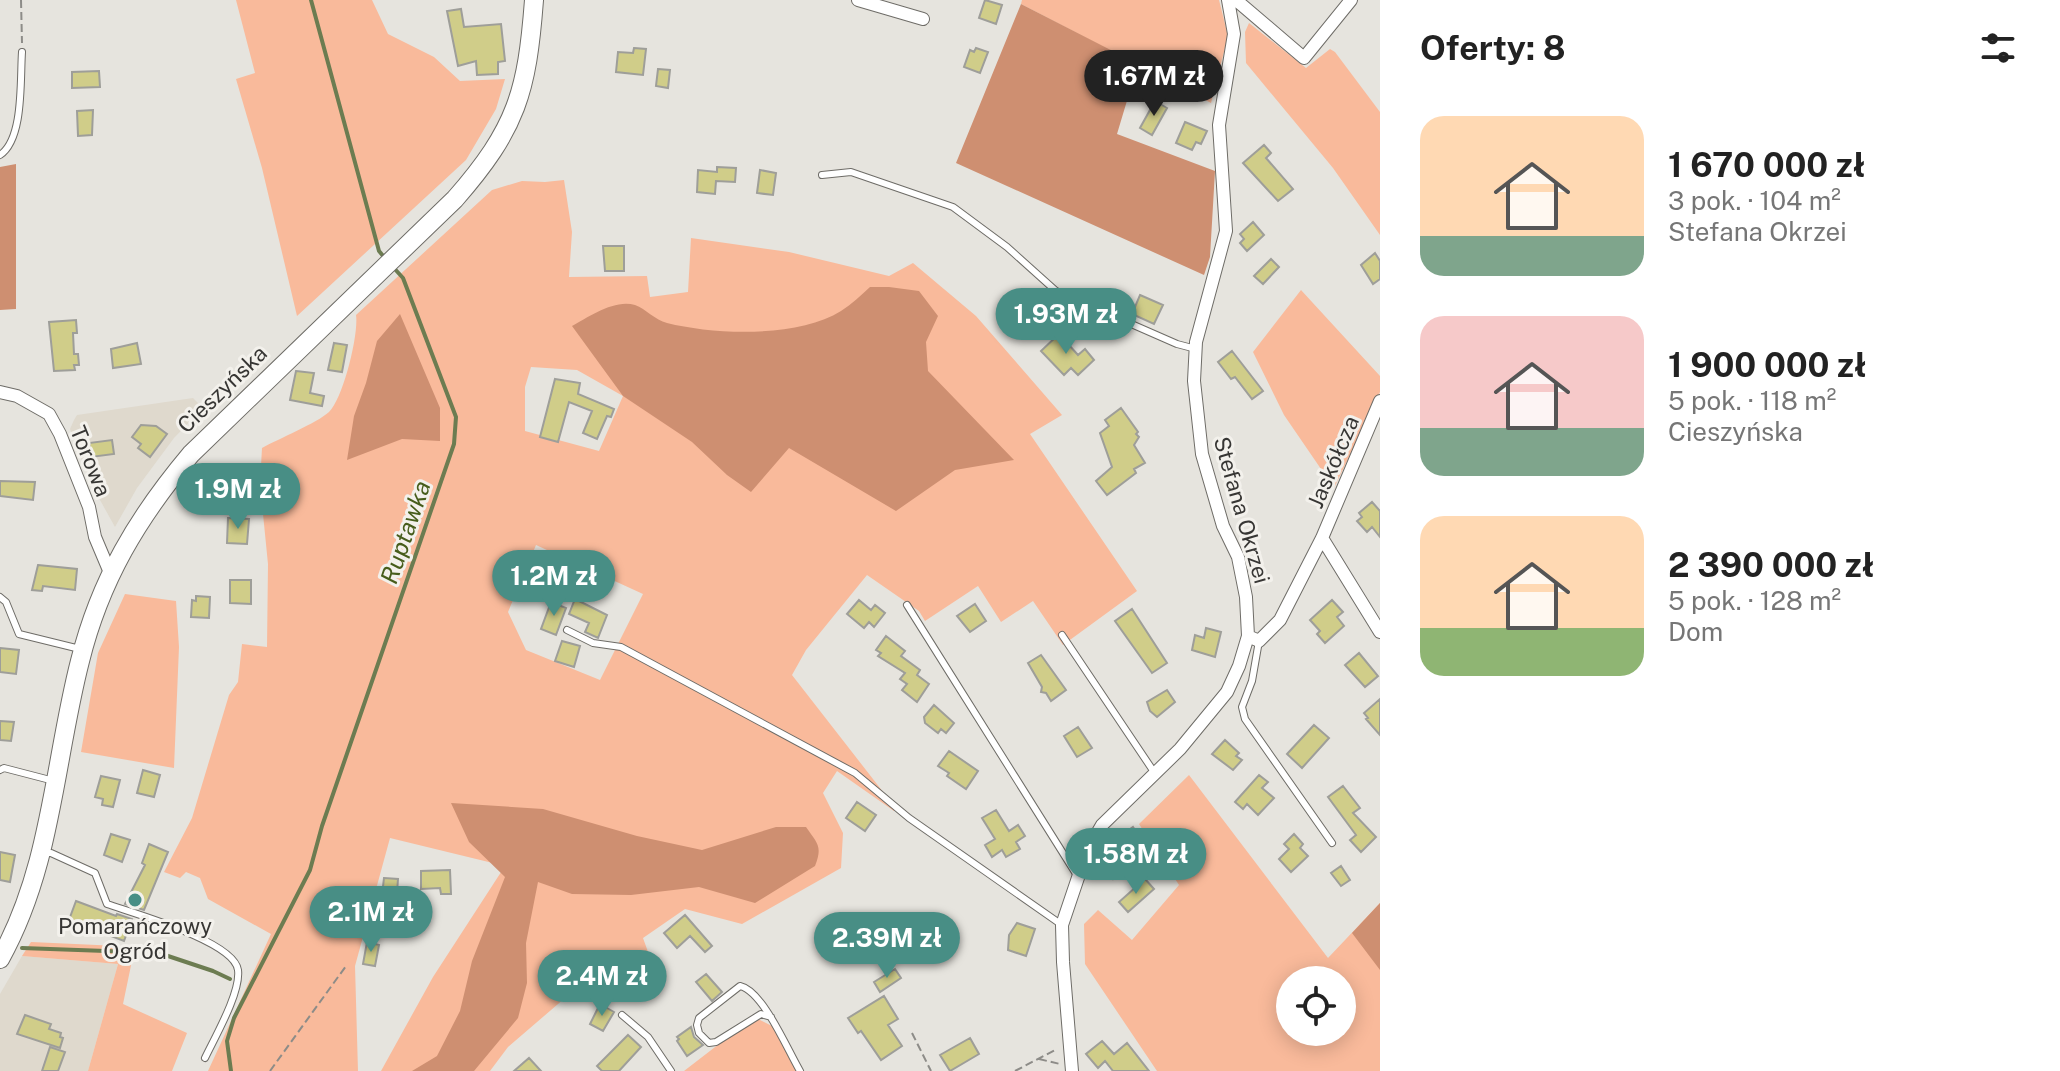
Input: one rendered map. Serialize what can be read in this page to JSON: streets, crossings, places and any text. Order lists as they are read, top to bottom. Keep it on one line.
{"streets":{"main road":["Cieszyńska"],"street":["Torowa","Jaskółcza","Stefana Okrzei"]},"crossings":[["Cieszyńska","Torowa"],["Jaskółcza","Stefana Okrzei"]],"water":["Ruptawka"],"places":["Pomarańczowy Ogród"],"page":{"heading":"Oferty: 8","price":["1.67M zł","1.93M zł","1.9M zł","1.2M zł","1.58M zł","2.1M zł","2.39M zł","2.4M zł"],"list":[{"name":"1 670 000 zł","note":"3 pok. · 104 m² · Stefana Okrzei"},{"name":"1 900 000 zł","note":"5 pok. · 118 m² · Cieszyńska"},{"name":"2 390 000 zł","note":"5 pok. · 128 m² · Dom"}]}}
